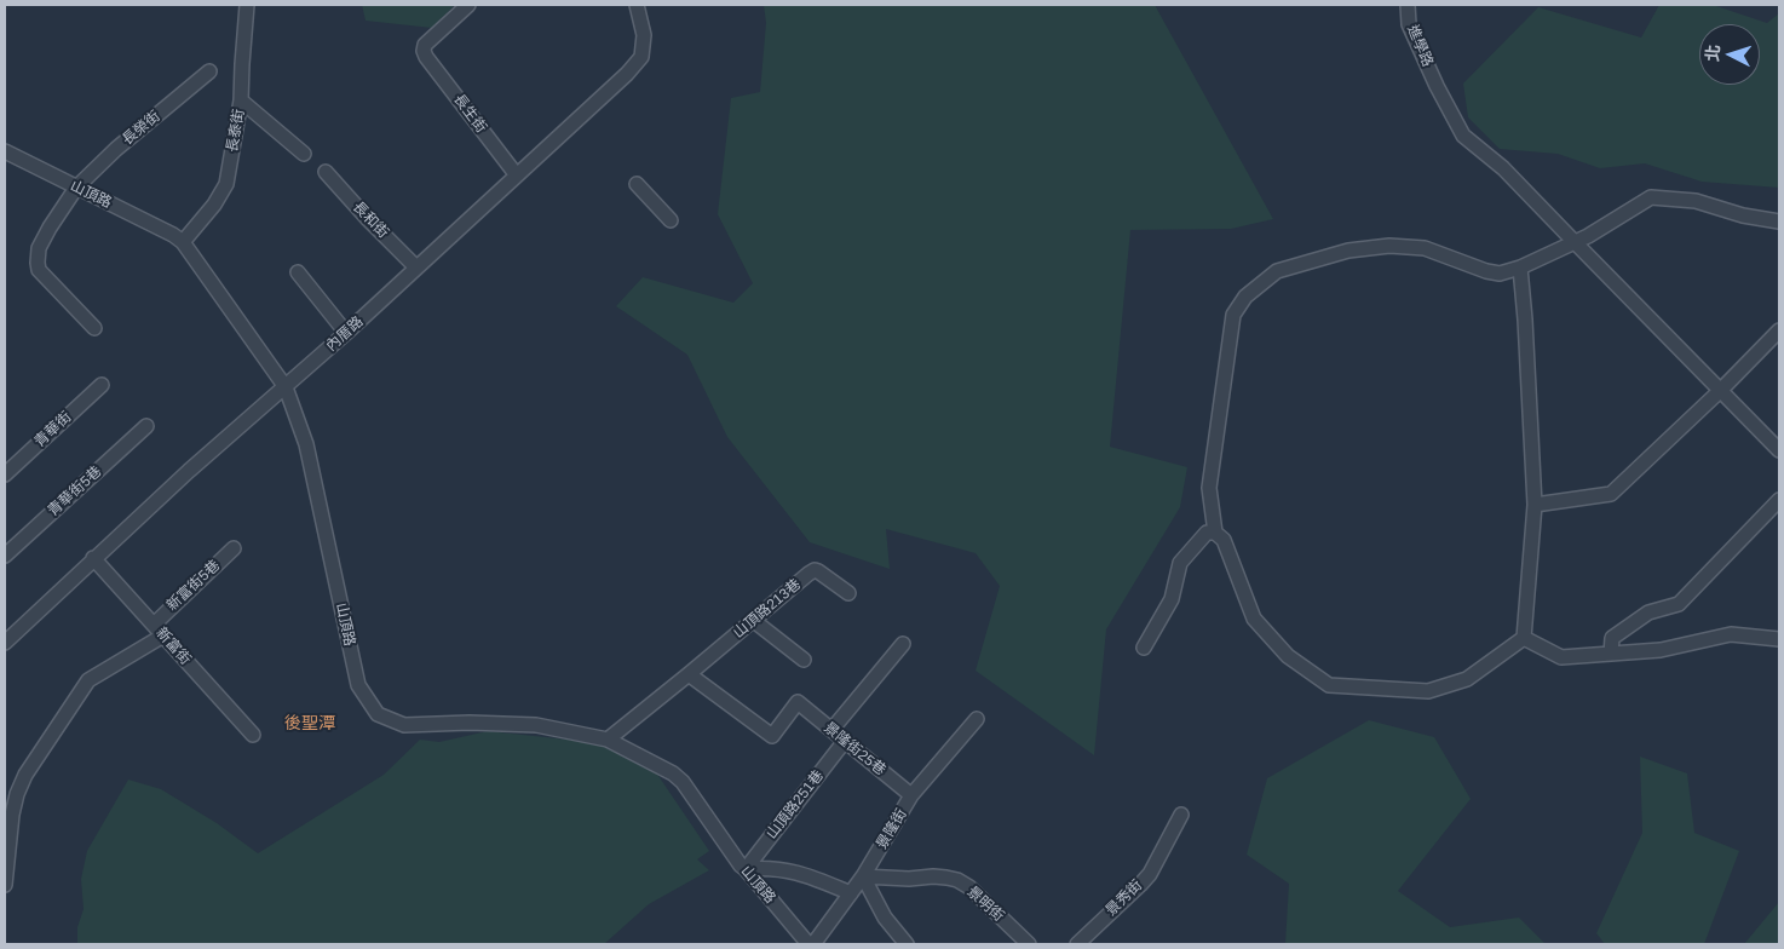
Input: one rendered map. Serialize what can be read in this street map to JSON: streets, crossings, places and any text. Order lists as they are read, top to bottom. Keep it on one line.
{"streets":{"street":["進學路","長生街","長榮街","長泰街","山頂路","長和街","內厝路","青華街","青華街5巷","新富街5巷","山頂路213巷","新富街","景隆街25巷","山頂路251巷","景隆街","景秀街","景明街"]},"crossings":[["長生街","內厝路"],["長榮街","山頂路"],["長泰街","山頂路"],["山頂路","內厝路"],["山頂路","山頂路213巷"],["山頂路","山頂路251巷"],["長和街","內厝路"],["內厝路","新富街"],["新富街5巷","新富街"],["山頂路213巷","景隆街25巷"],["景隆街25巷","山頂路251巷"],["景隆街25巷","景隆街"],["景隆街","景明街"]],"districts":["後聖潭"],"north":"left"}
